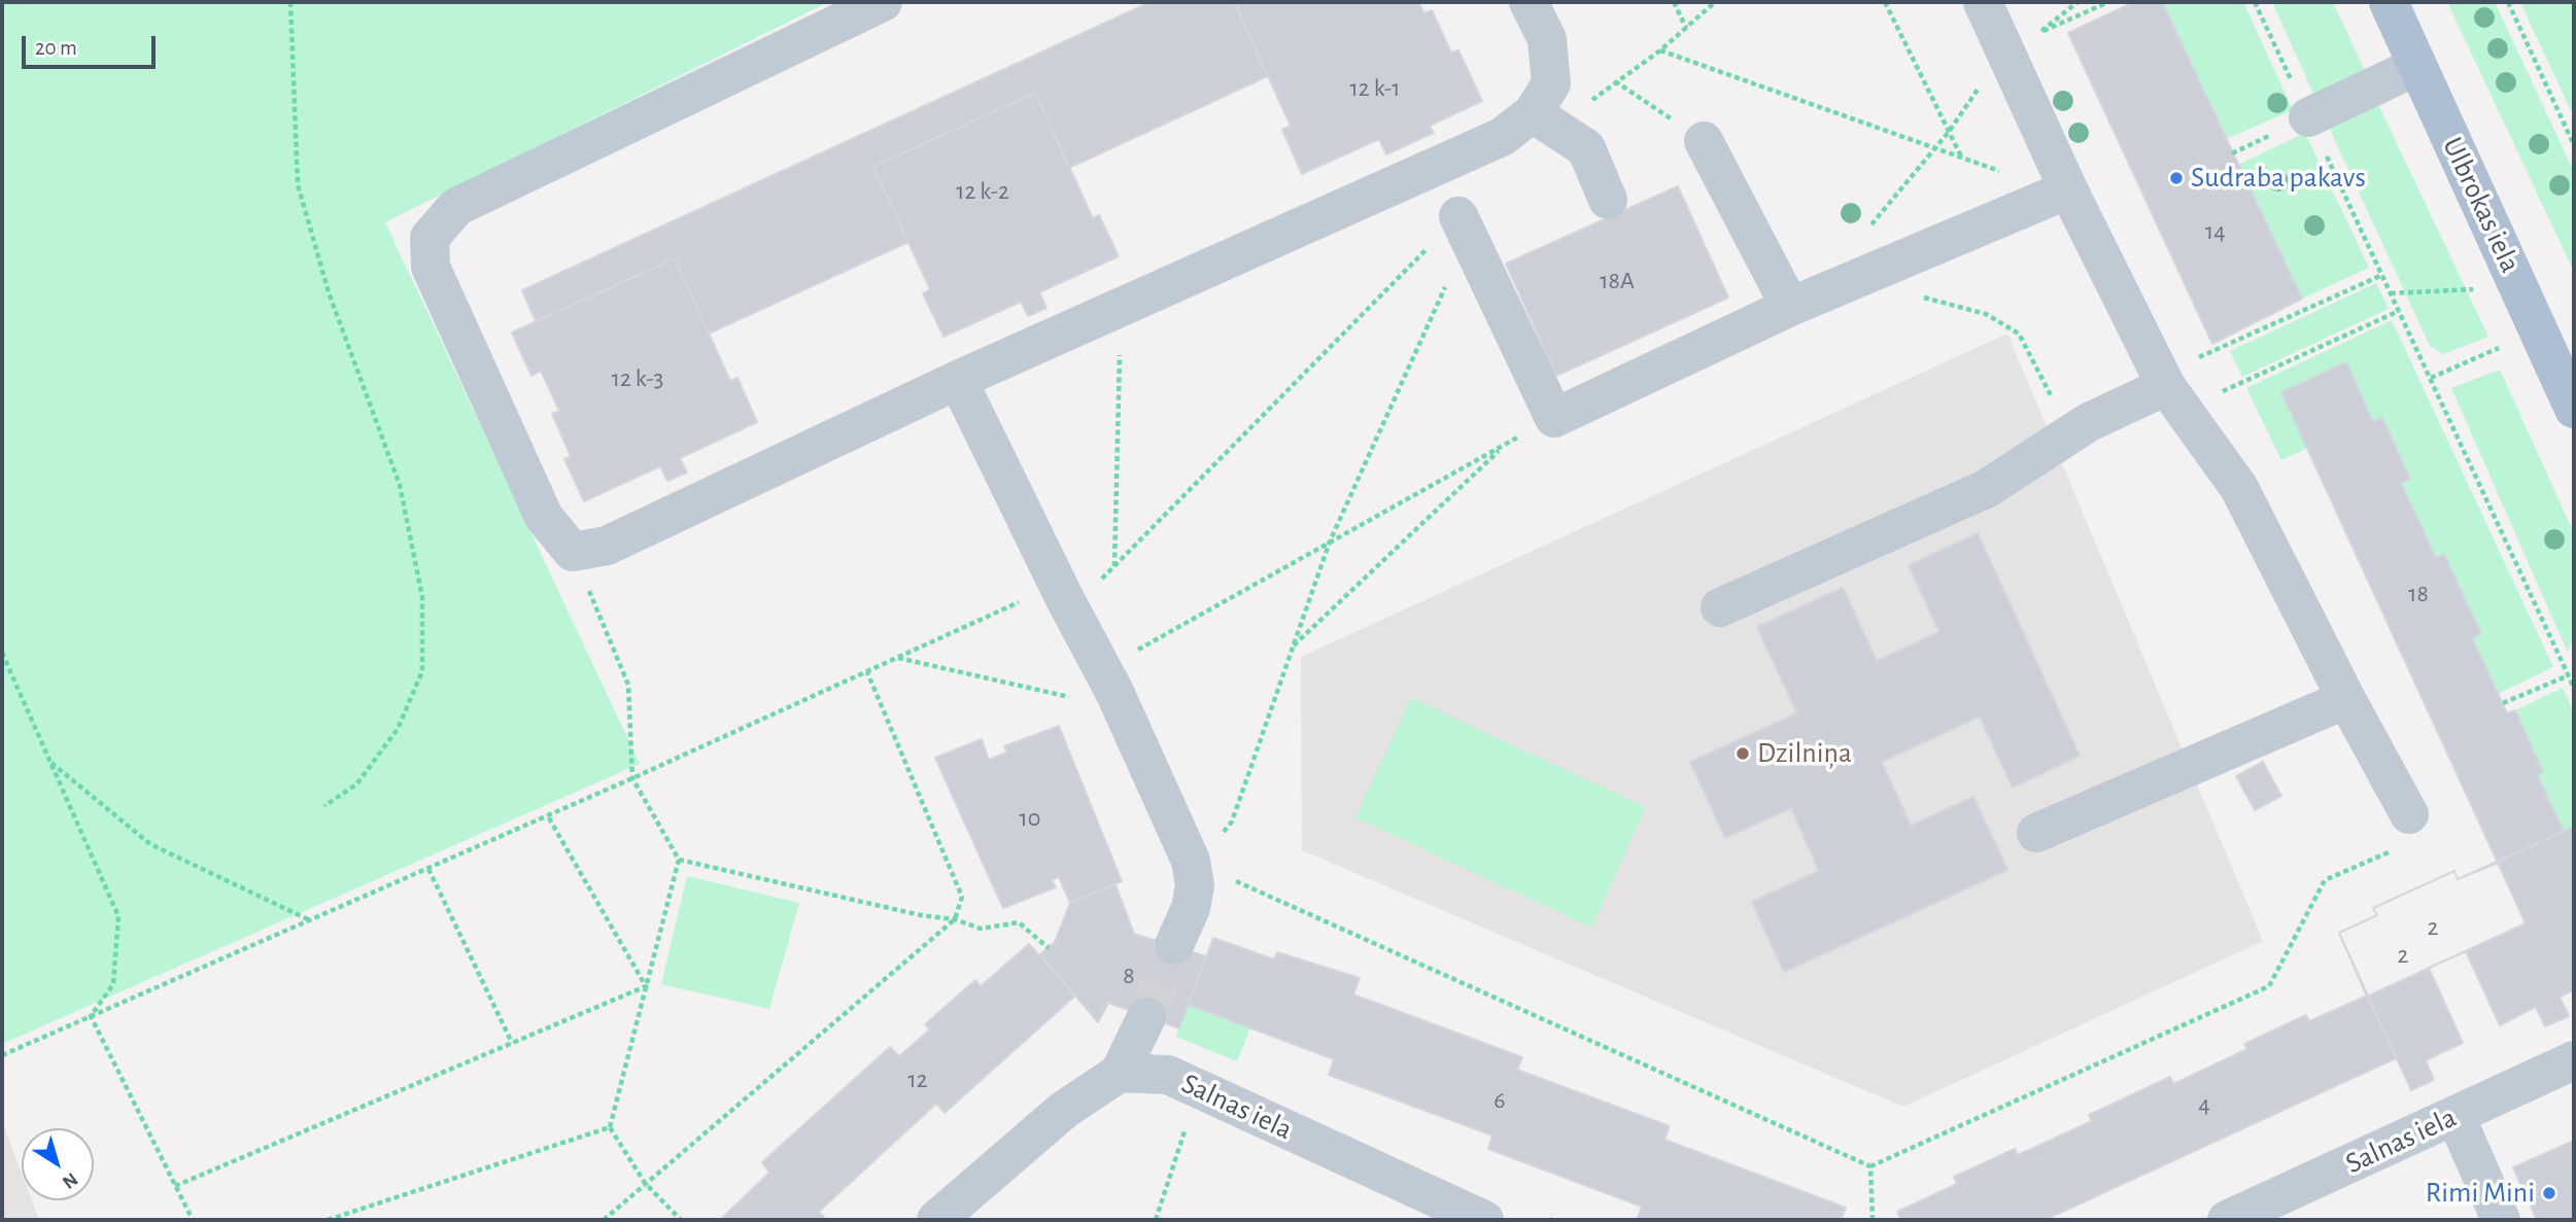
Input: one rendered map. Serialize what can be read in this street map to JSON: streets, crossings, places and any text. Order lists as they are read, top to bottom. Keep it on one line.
{"streets":{"main road":["Ulbrokas iela"],"street":["Salnas iela"]},"places":["Sudraba pakavs","Dzilniņa","Rimi Mini"],"house_numbers":["12 k-1","12 k-2","14","18A","12 k-3","18","10","2","2","8","12","6","4"],"scale_bar":"20 m","north":"bottom right"}
